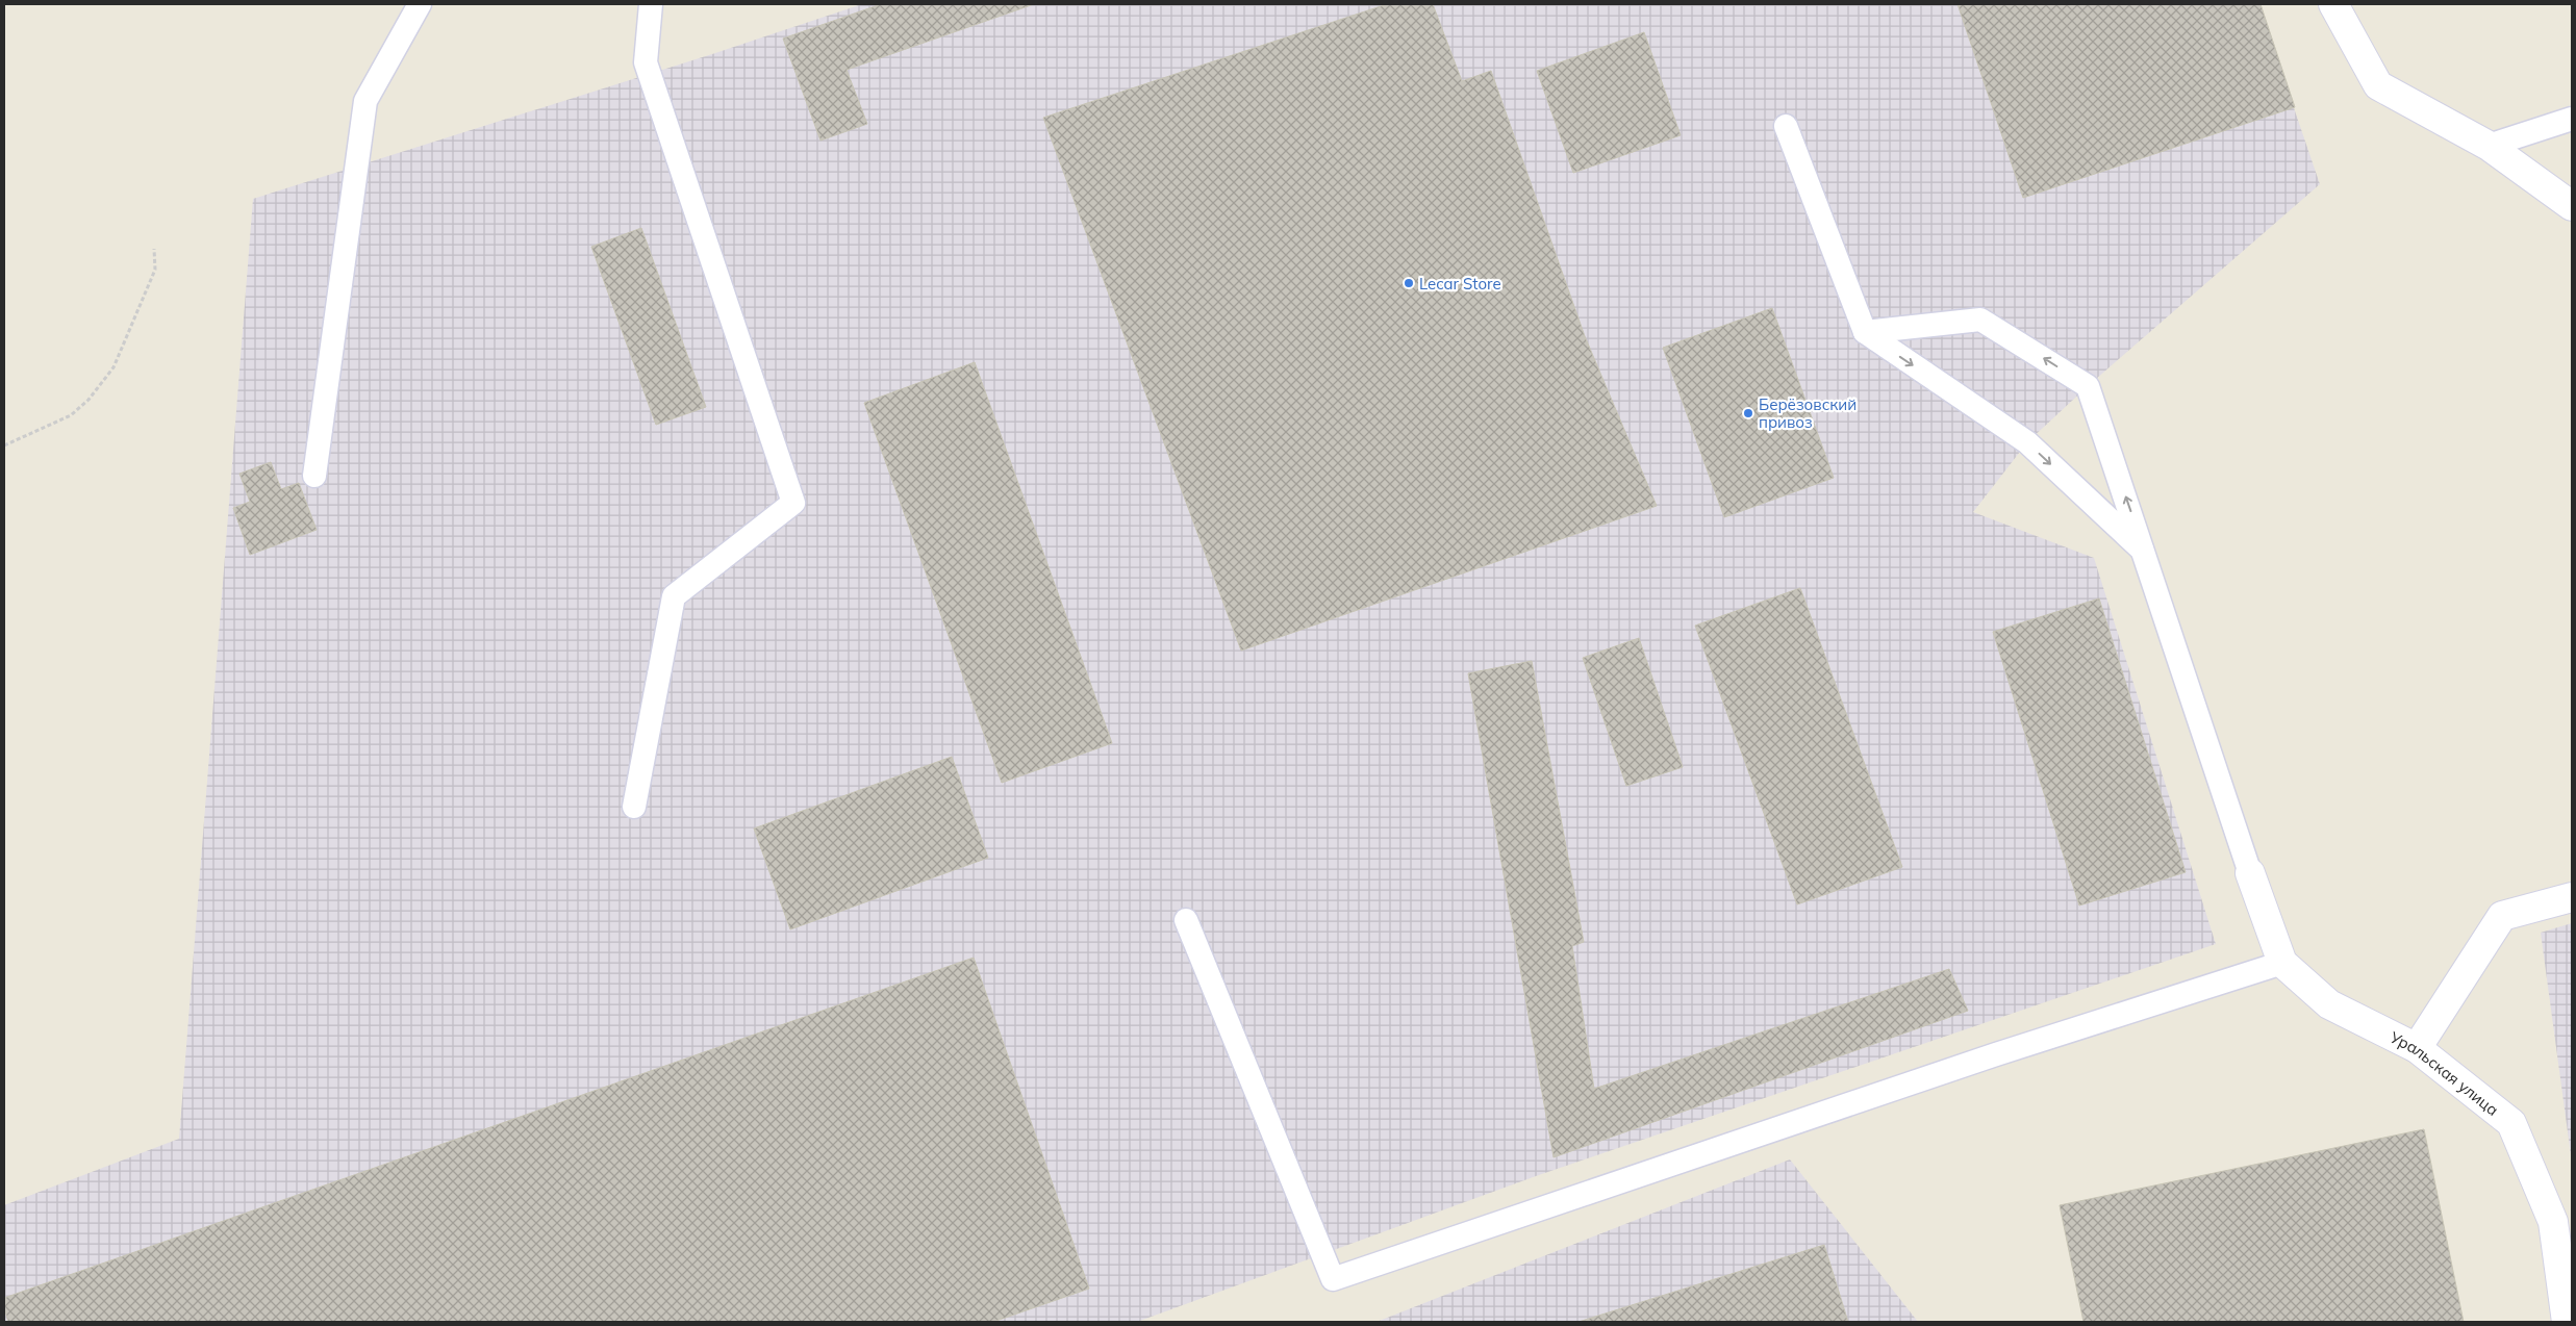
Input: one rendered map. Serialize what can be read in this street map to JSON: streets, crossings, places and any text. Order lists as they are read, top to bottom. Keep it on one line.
{"streets":{"street":["Уральская улица"]},"places":["Lecar Store","Берёзовский привоз"]}
